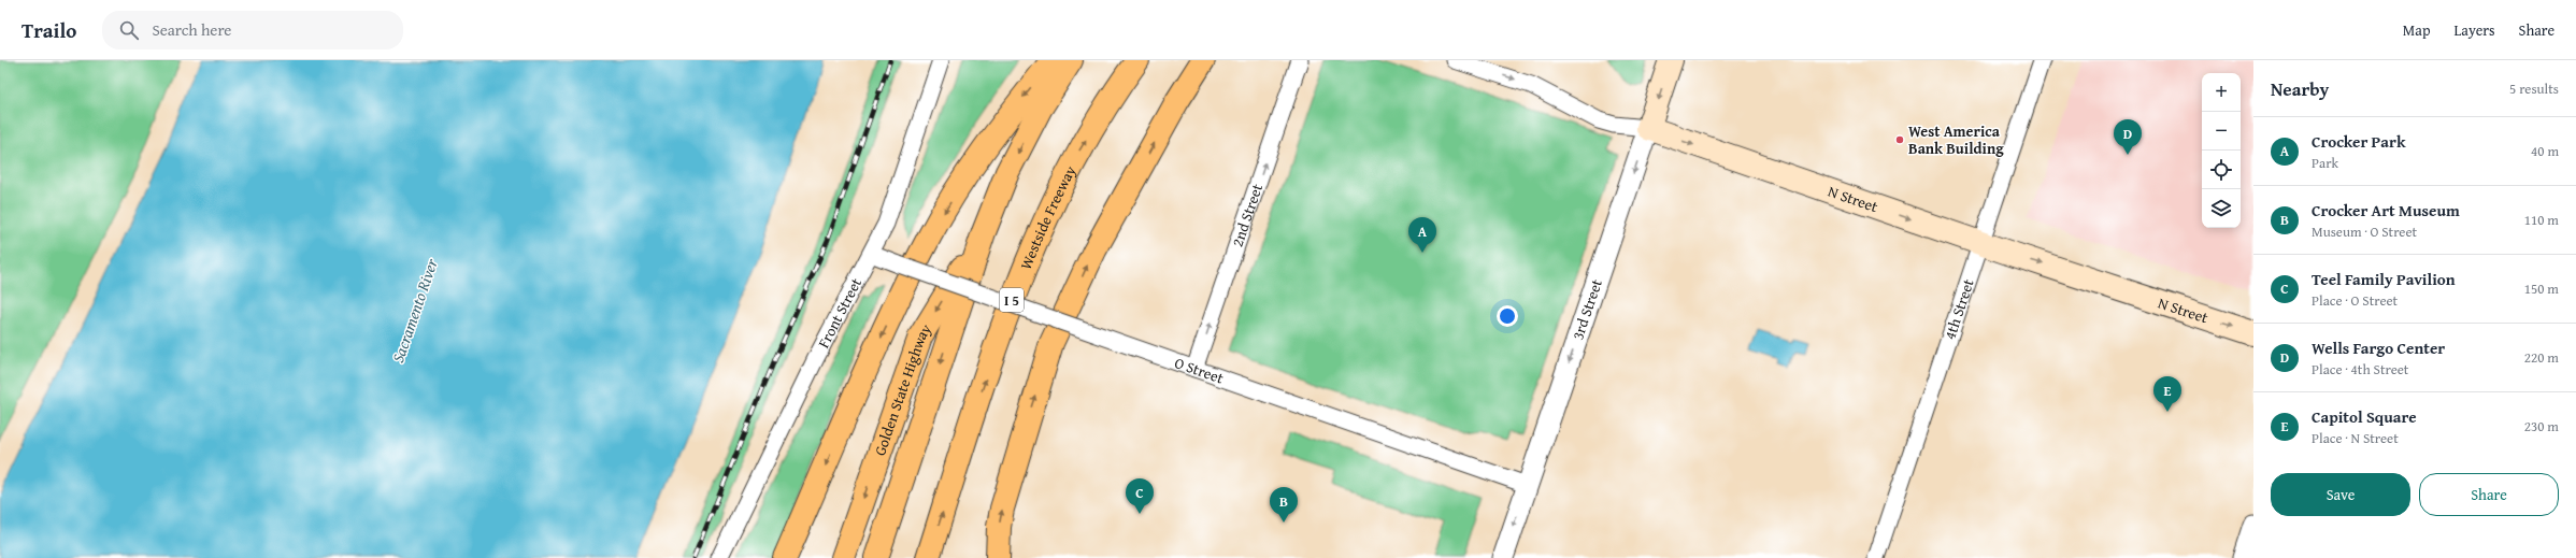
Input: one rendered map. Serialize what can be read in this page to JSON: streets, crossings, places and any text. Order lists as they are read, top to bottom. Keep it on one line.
{"streets":{"highway":["Westside Freeway","I 5","Golden State Highway"],"main road":["N Street","3rd Street"],"street":["2nd Street","4th Street","Front Street","O Street"]},"crossings":[["N Street","4th Street"],["N Street","3rd Street"],["2nd Street","O Street"],["3rd Street","O Street"],["Front Street","O Street"]],"one_way":["N Street","2nd Street","3rd Street"],"water":["Sacramento River"],"places":["West America Bank Building"],"page":{"header":"Trailo","search":"Search here","nav":["Map","Layers","Share"],"heading":["Nearby","5 results"],"map_buttons":["+","−"],"list":[{"mark":"A","name":"Crocker Park","note":"Park","value":"40 m"},{"mark":"B","name":"Crocker Art Museum","note":"Museum · O Street","value":"110 m"},{"mark":"C","name":"Teel Family Pavilion","note":"Place · O Street","value":"150 m"},{"mark":"D","name":"Wells Fargo Center","note":"Place · 4th Street","value":"220 m"},{"mark":"E","name":"Capitol Square","note":"Place · N Street","value":"230 m"}],"pins":["D","A","E","C","B"],"buttons":["Save","Share"]}}
